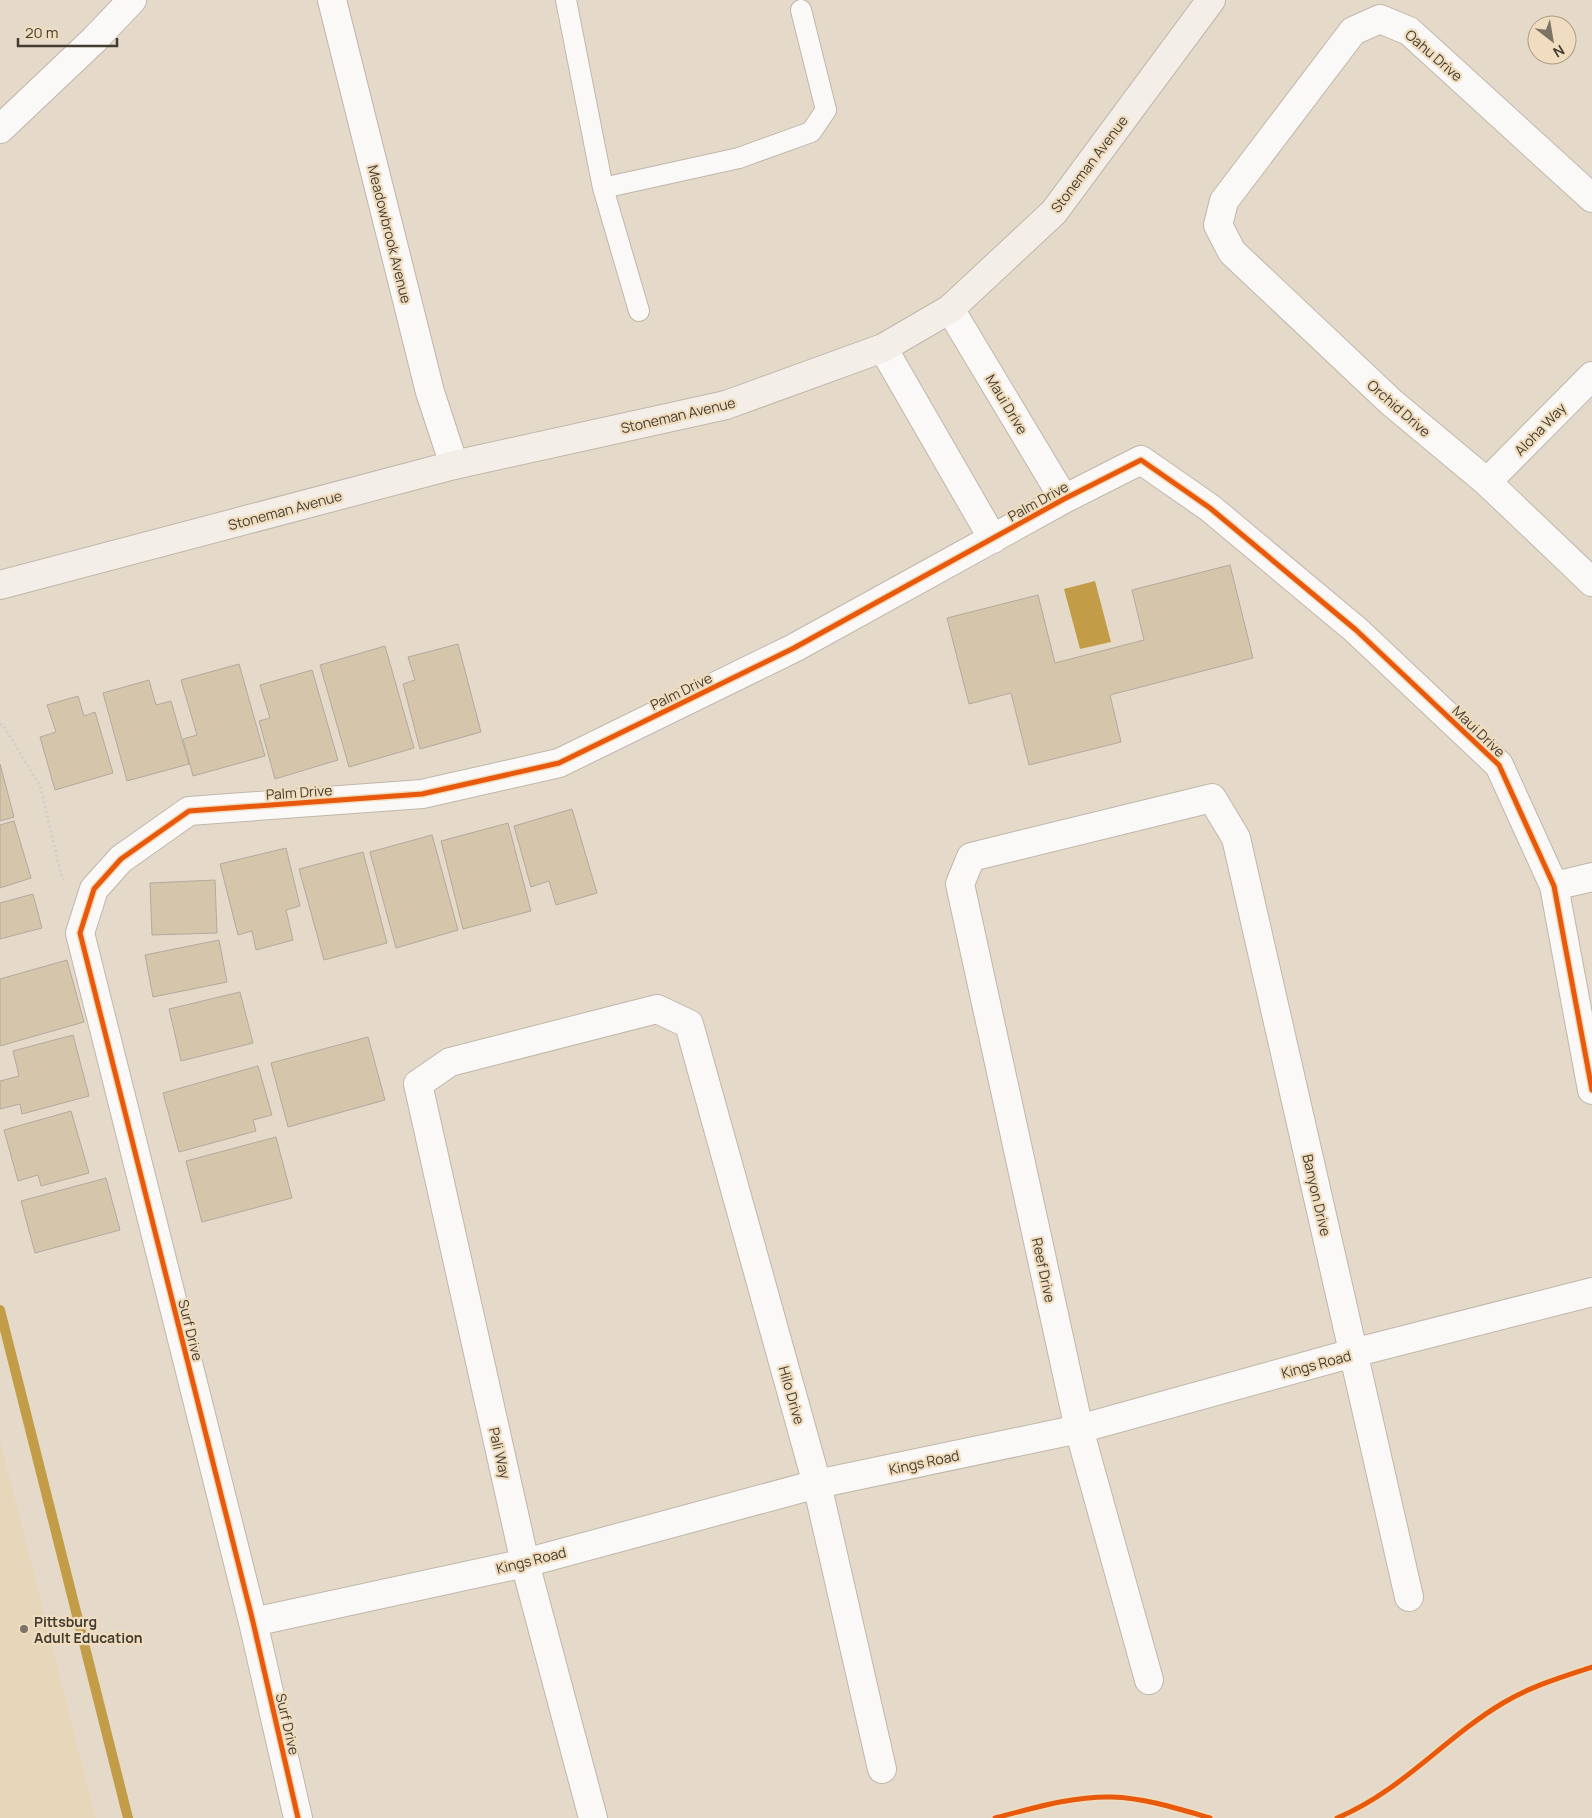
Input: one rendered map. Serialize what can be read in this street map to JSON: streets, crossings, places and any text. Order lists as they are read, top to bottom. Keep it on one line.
{"streets":{"street":["Oahu Drive","Stoneman Avenue","Meadowbrook Avenue","Maui Drive","Orchid Drive","Aloha Way","Palm Drive","Banyon Drive","Reef Drive","Surf Drive","Kings Road","Hilo Drive","Pali Way"]},"crossings":[["Oahu Drive","Orchid Drive"],["Stoneman Avenue","Meadowbrook Avenue"],["Stoneman Avenue","Maui Drive"],["Maui Drive","Palm Drive"],["Orchid Drive","Aloha Way"],["Palm Drive","Surf Drive"],["Banyon Drive","Reef Drive"],["Banyon Drive","Kings Road"],["Reef Drive","Kings Road"],["Surf Drive","Kings Road"],["Kings Road","Hilo Drive"],["Kings Road","Pali Way"],["Hilo Drive","Pali Way"]],"places":["Pittsburg Adult Education"],"scale_bar":"20 m","north":"bottom right"}
